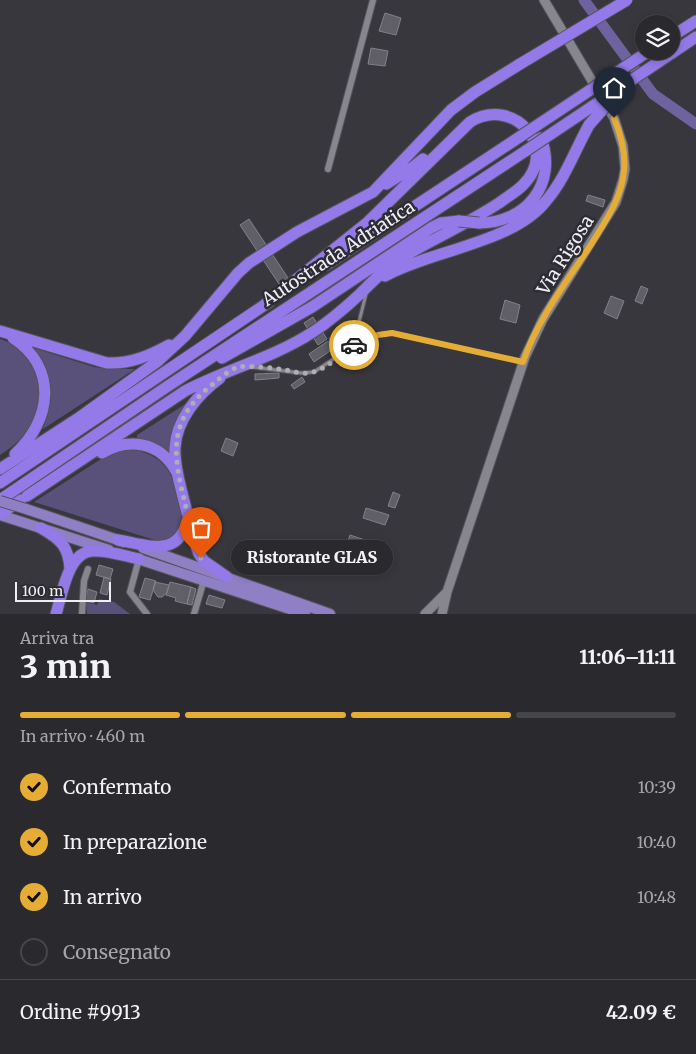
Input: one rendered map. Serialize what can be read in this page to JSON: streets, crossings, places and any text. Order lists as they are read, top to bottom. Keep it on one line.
{"streets":{"highway":["Autostrada Adriatica"],"main road":["Via Rigosa"]},"places":["Ristorante GLAS"],"scale_bar":"100 m","page":{"bubble":"Ristorante GLAS","scale":"100 m","heading":["3 min","Arriva tra","11:06–11:11"],"panel":["Ordine #9913","42.09 €"],"bar":"In arrivo · 460 m","list":[["Confermato","10:39"],["In preparazione","10:40"],["In arrivo","10:48"],"Consegnato"]}}
